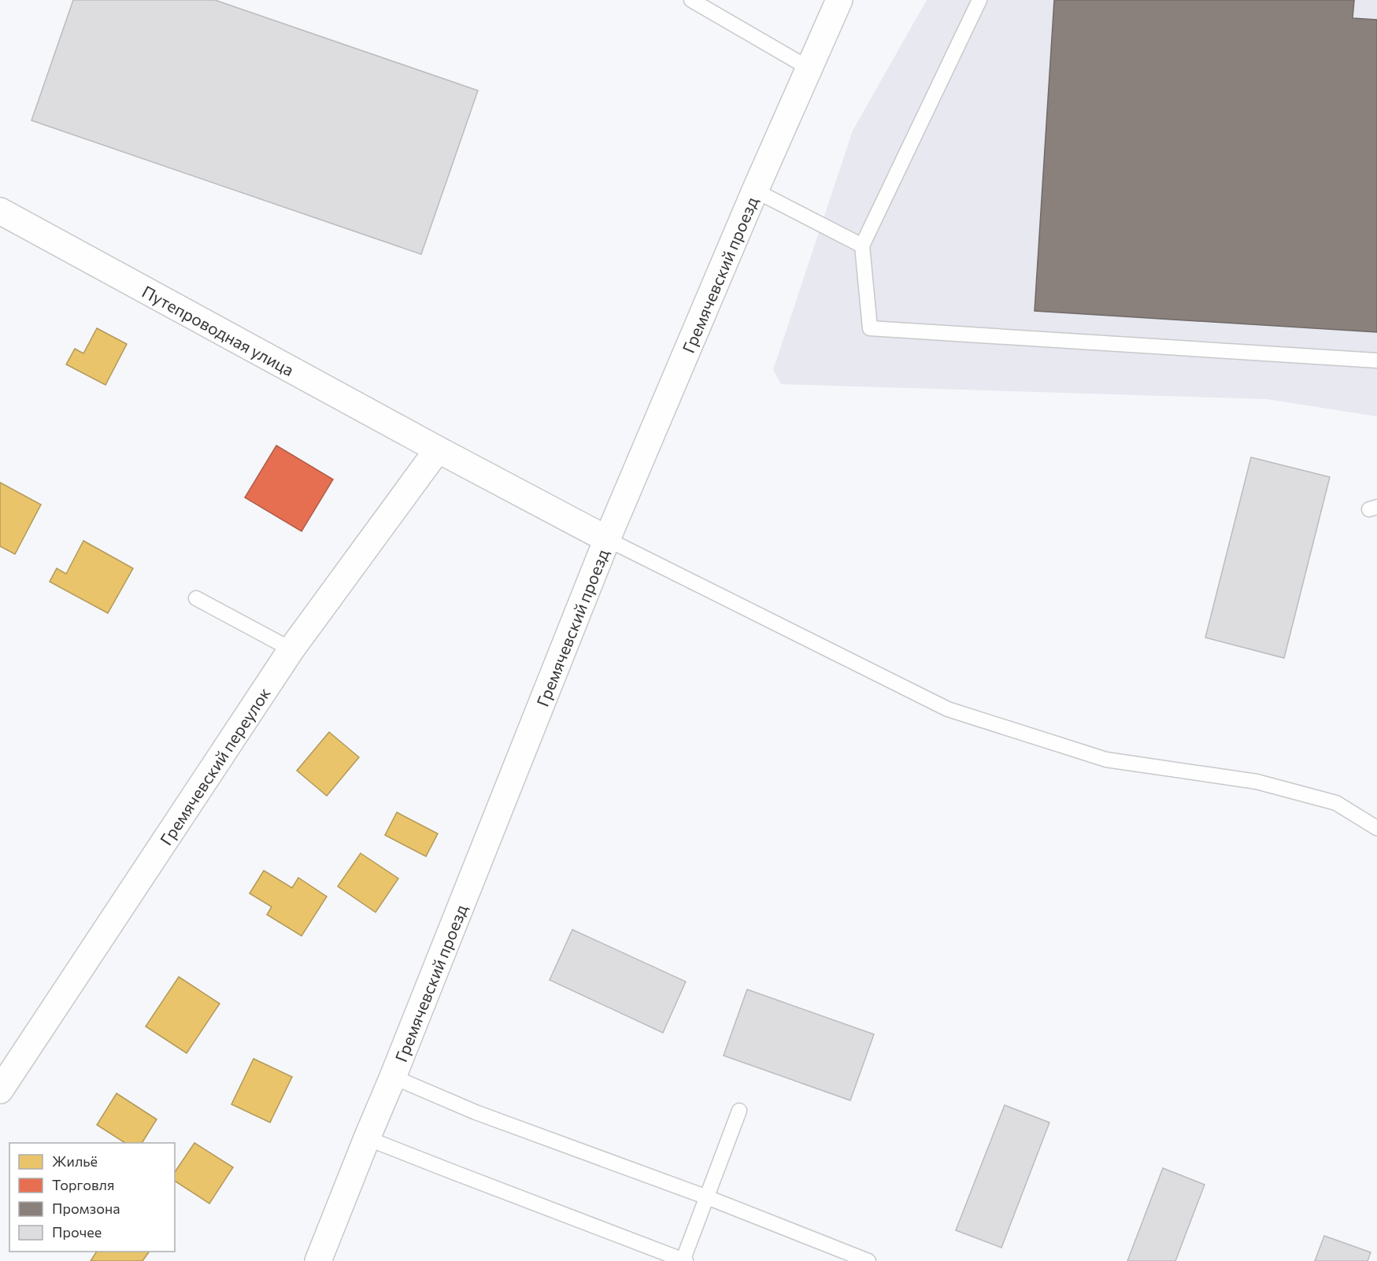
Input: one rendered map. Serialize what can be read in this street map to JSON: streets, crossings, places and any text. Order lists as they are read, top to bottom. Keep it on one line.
{"streets":{"street":["Гремячевский проезд","Путепроводная улица","Гремячевский переулок"]},"crossings":[["Гремячевский проезд","Путепроводная улица"],["Путепроводная улица","Гремячевский переулок"]],"legend":["Жильё","Торговля","Промзона","Прочее"]}
